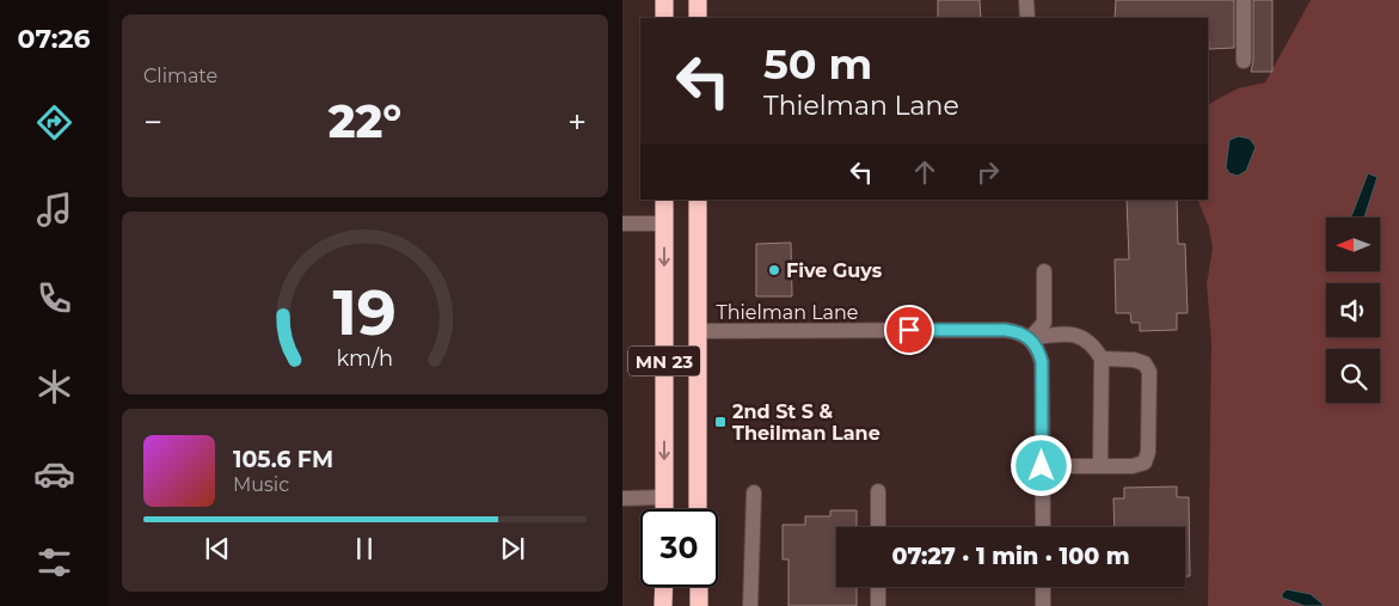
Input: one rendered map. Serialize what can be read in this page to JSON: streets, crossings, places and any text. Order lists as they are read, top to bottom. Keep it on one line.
{"streets":{"highway":["MN 23"],"street":["Thielman Lane"]},"crossings":[["Thielman Lane","MN 23"]],"places":{"other":["Five Guys"],"transit":["2nd St S & Theilman Lane"]},"north":"left","page":{"tabs":"07:26","tile":"Climate","turn":["50 m","Thielman Lane"],"heat":["−","22°","+"],"song":["105.6 FM","Music"],"limit":"30","trip":"07:27 · 1 min · 100 m","gauge":["19","km/h"]}}
